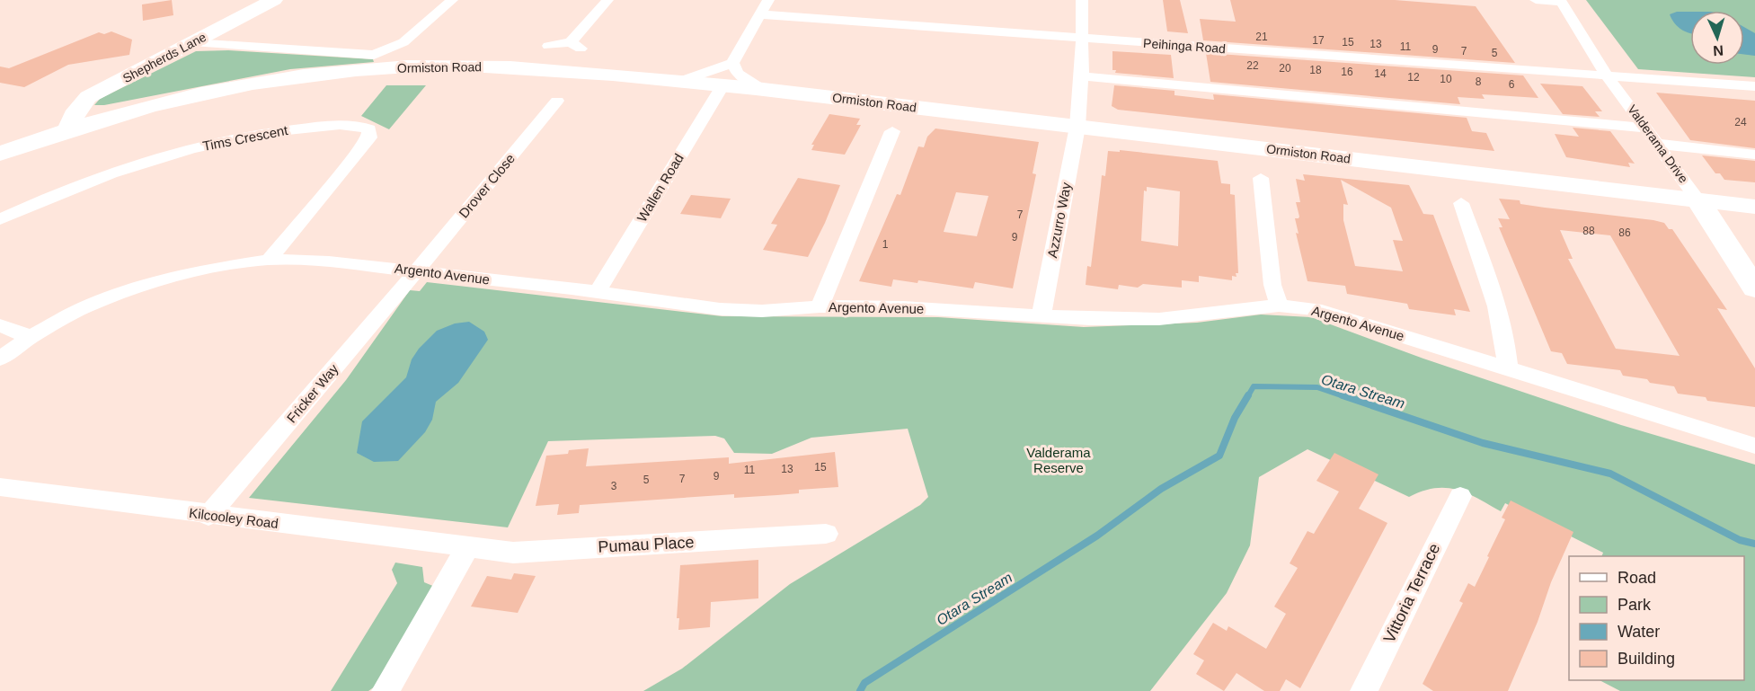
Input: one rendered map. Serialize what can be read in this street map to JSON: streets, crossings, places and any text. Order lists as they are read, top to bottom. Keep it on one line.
{"streets":{"main road":["Shepherds Lane","Ormiston Road","Valderama Drive"],"street":["Peihinga Road","Tims Crescent","Drover Close","Wallen Road","Azzurro Way","Argento Avenue","Fricker Way","Kilcooley Road","Pumau Place","Vittoria Terrace"]},"crossings":[["Peihinga Road","Valderama Drive"],["Peihinga Road","Azzurro Way"],["Shepherds Lane","Ormiston Road"],["Ormiston Road","Valderama Drive"],["Ormiston Road","Wallen Road"],["Ormiston Road","Azzurro Way"],["Tims Crescent","Argento Avenue"],["Drover Close","Argento Avenue"],["Drover Close","Fricker Way"],["Wallen Road","Argento Avenue"],["Azzurro Way","Argento Avenue"],["Argento Avenue","Fricker Way"],["Fricker Way","Kilcooley Road"],["Kilcooley Road","Pumau Place"]],"water":["Otara Stream"],"parks":["Valderama Reserve"],"house_numbers":["21","17","15","13","11","9","7","5","22","20","18","16","14","12","10","8","6","24","7","88","86","9","1","15","13","11","9","7","5","3"],"legend":["Road","Park","Water","Building"],"north":"bottom"}
